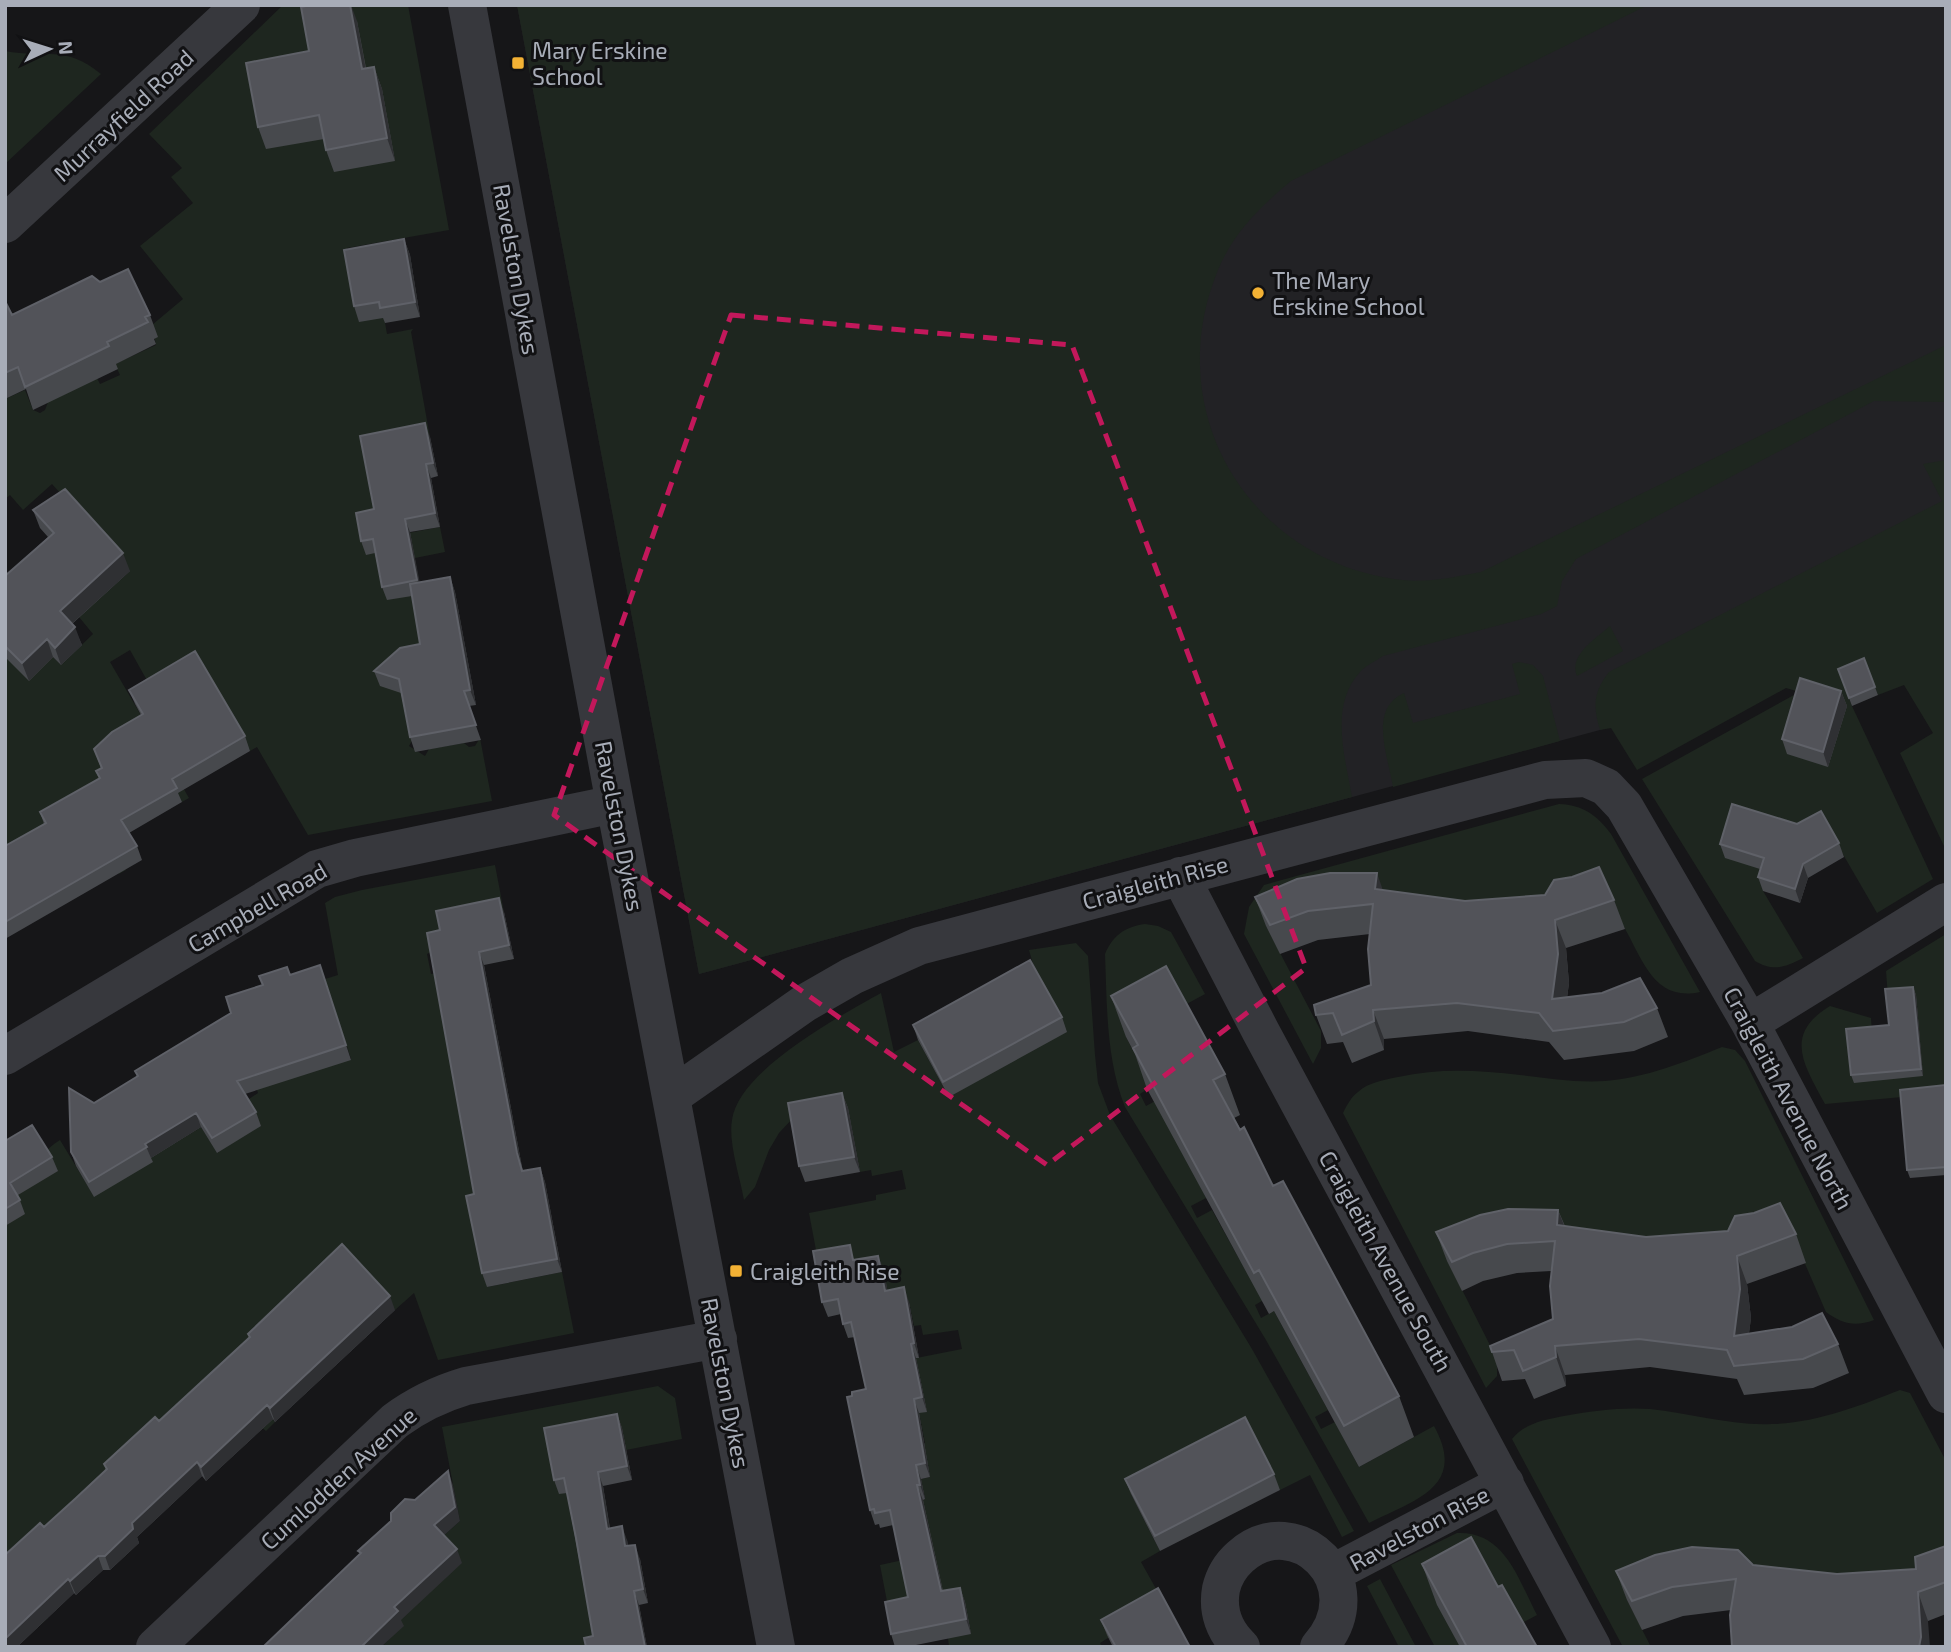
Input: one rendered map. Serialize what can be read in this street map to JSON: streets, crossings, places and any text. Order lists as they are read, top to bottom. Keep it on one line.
{"streets":{"street":["Murrayfield Road","Ravelston Dykes","Craigleith Rise","Campbell Road","Craigleith Avenue North","Craigleith Avenue South","Cumlodden Avenue","Ravelston Rise"]},"crossings":[["Ravelston Dykes","Craigleith Rise"],["Ravelston Dykes","Campbell Road"],["Ravelston Dykes","Cumlodden Avenue"],["Craigleith Rise","Craigleith Avenue North"],["Craigleith Rise","Craigleith Avenue South"],["Craigleith Avenue South","Ravelston Rise"]],"places":{"transit":["Mary Erskine School","Craigleith Rise"],"other":["The Mary Erskine School"]},"north":"right"}
